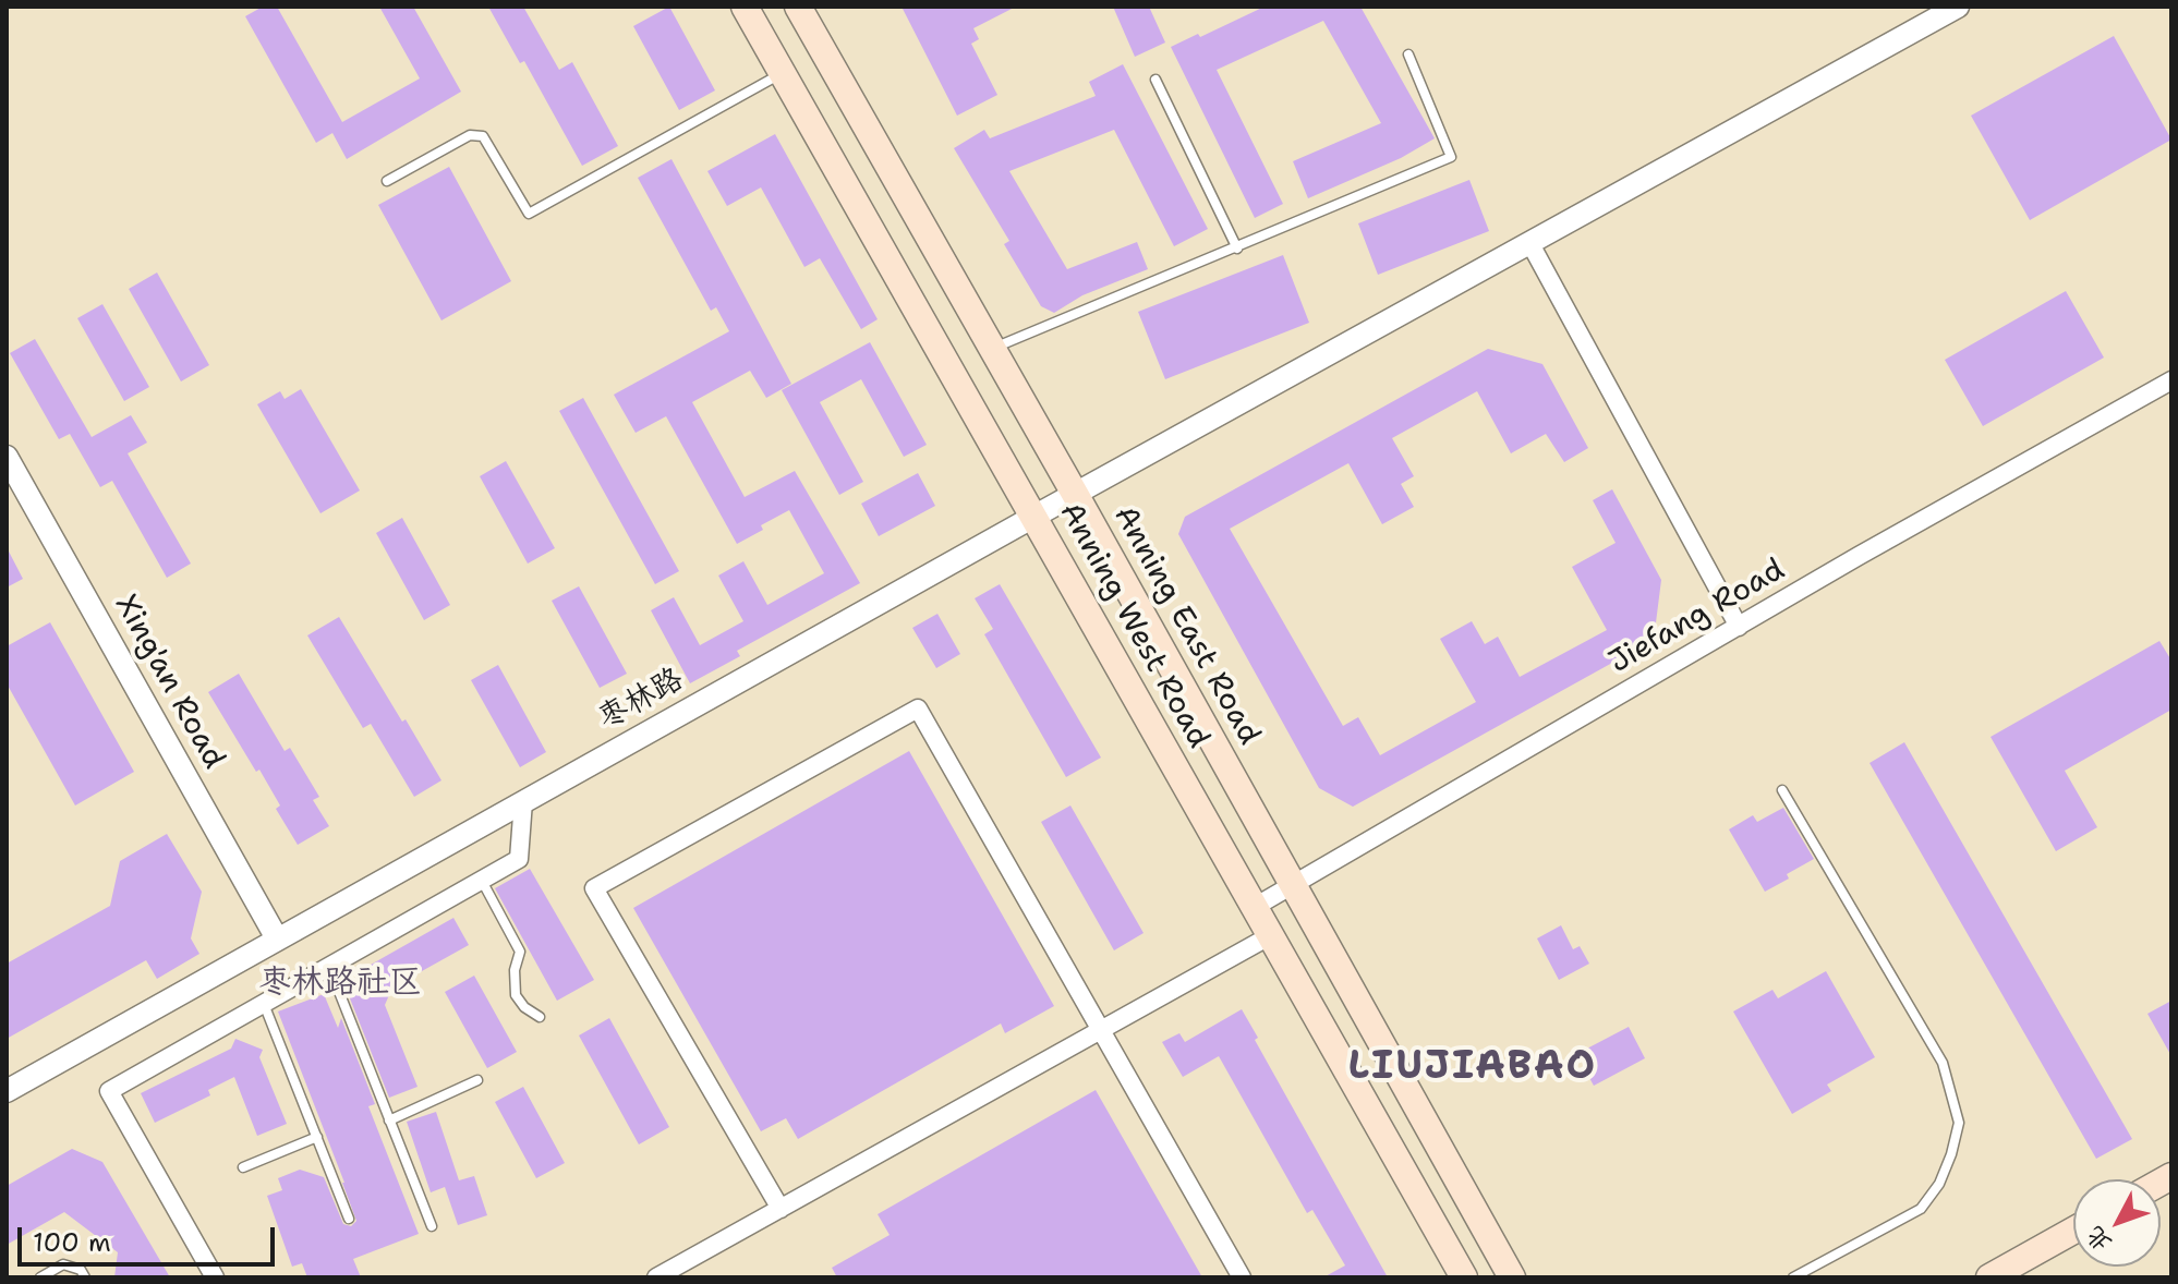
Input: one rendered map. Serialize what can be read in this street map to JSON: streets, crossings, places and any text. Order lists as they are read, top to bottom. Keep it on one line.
{"streets":{"main road":["Anning West Road","Anning East Road"],"street":["Jiefang Road","Xing'an Road","枣林路"]},"crossings":[["Jiefang Road","Anning West Road"],["Jiefang Road","Anning East Road"],["Anning West Road","枣林路"],["Anning East Road","枣林路"],["Xing'an Road","枣林路"]],"districts":["枣林路社区","LIUJIABAO"],"scale_bar":"100 m","north":"bottom left"}
